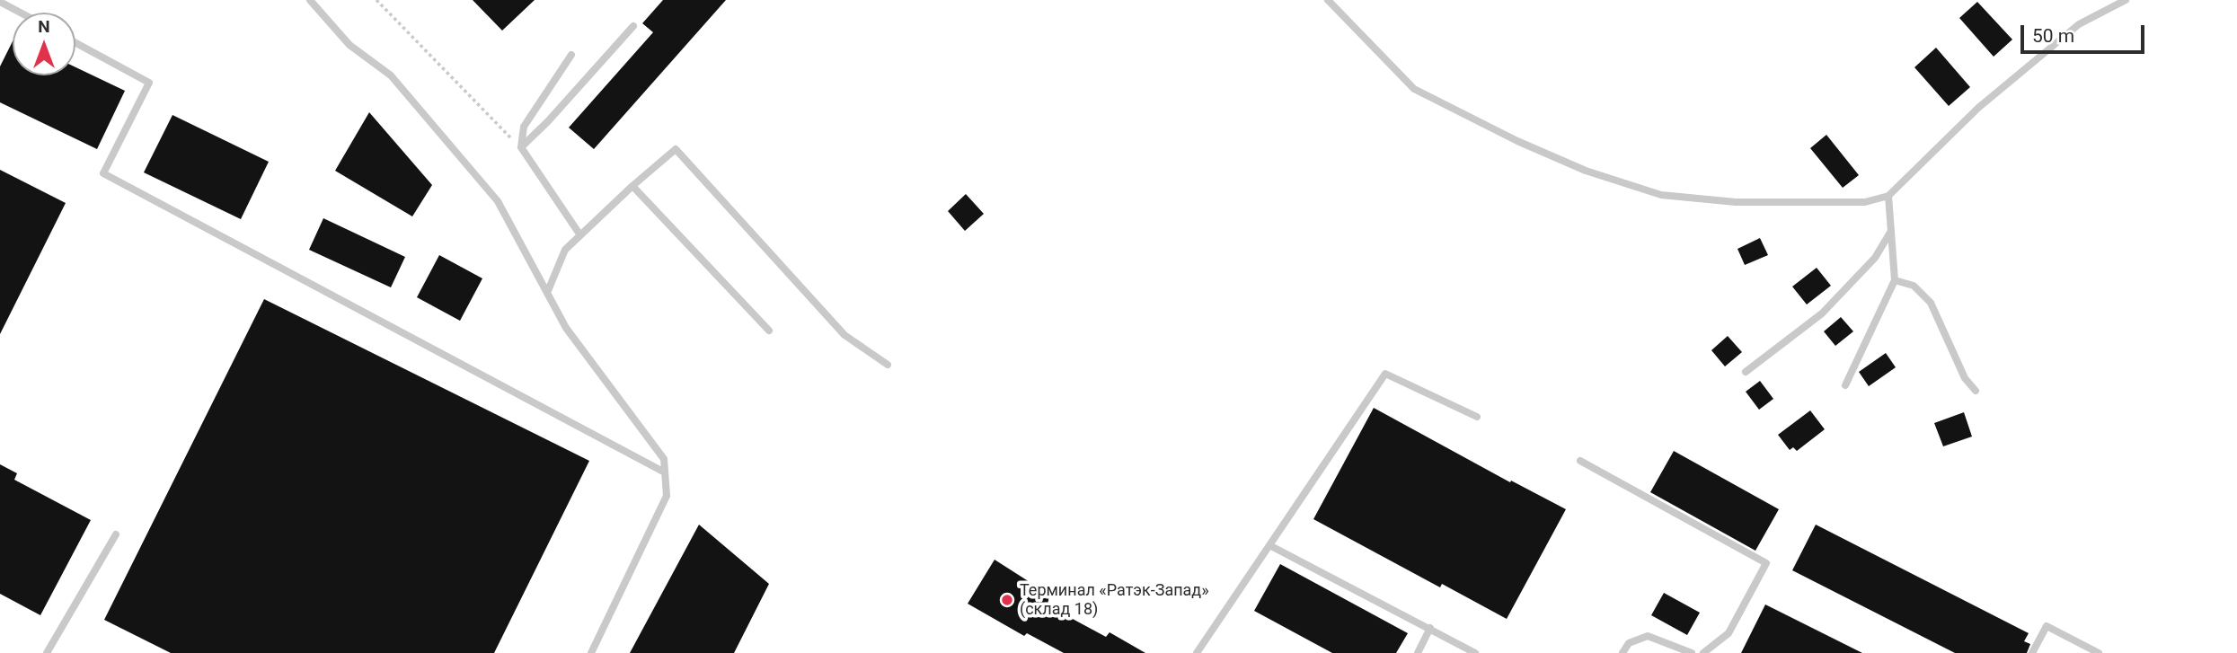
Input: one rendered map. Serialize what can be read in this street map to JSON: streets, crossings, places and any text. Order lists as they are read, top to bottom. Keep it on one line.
{"places":["Терминал «Ратэк-Запад» (склад 18)"],"scale_bar":"50 m","north":"top"}
